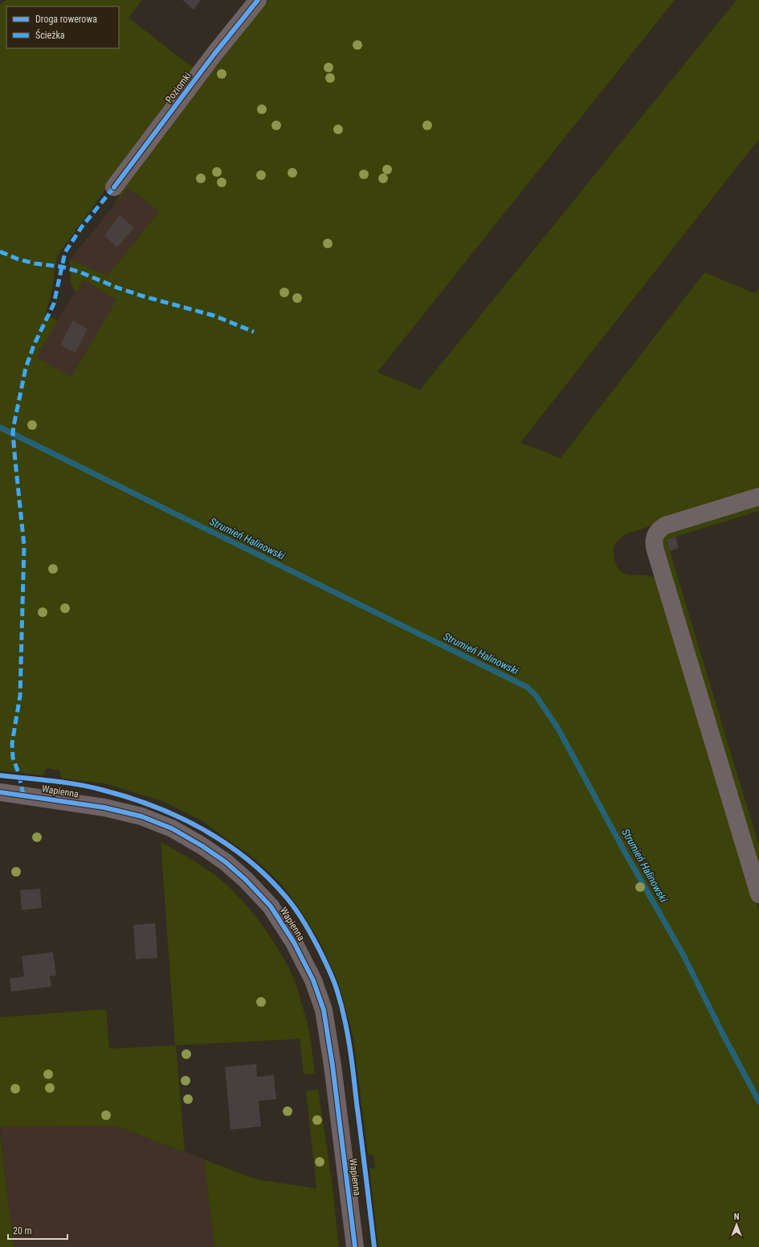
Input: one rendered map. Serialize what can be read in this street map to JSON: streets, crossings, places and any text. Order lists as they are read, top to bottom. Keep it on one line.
{"streets":{"street":["Poziomki","Wapienna"]},"water":["Strumień Halinowski"],"legend":["Droga rowerowa","Ścieżka"],"scale_bar":"20 m","north":"top"}
